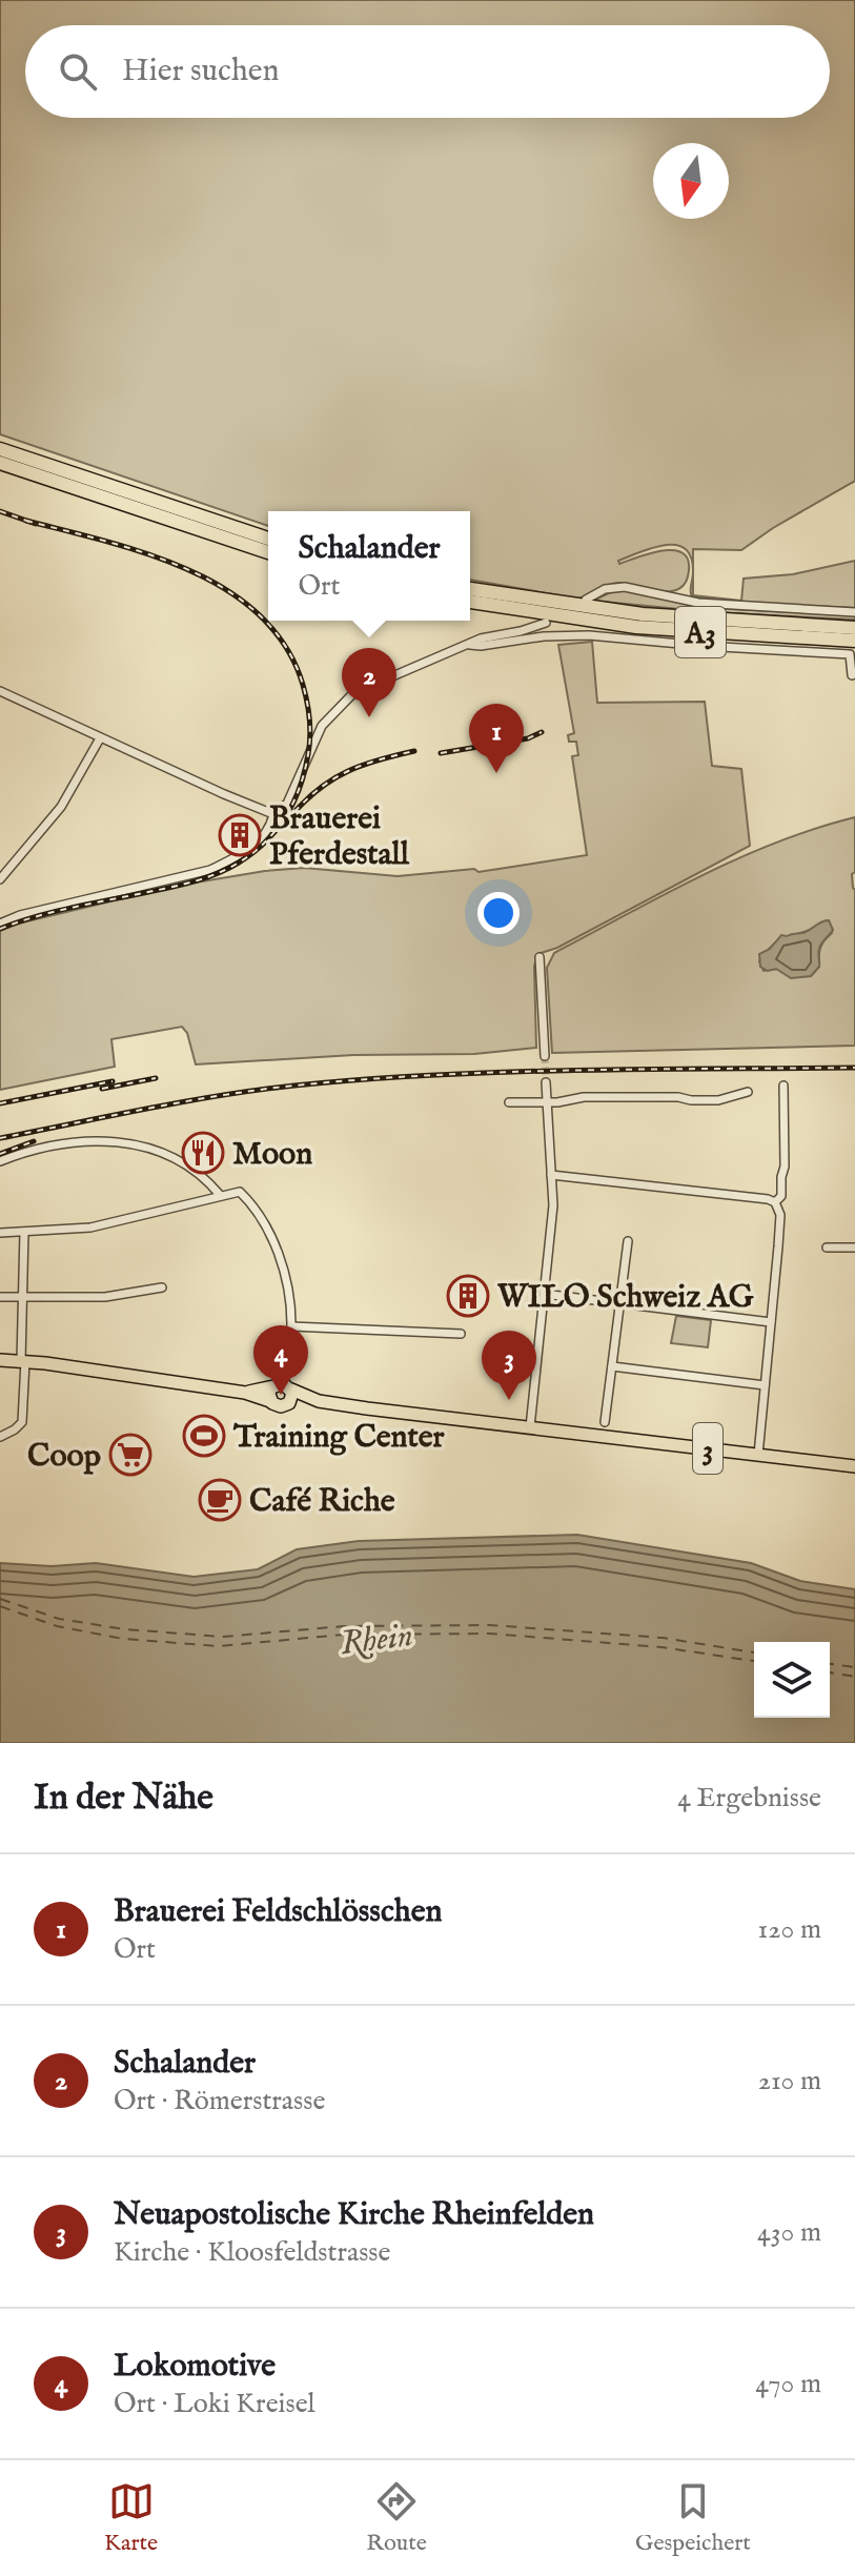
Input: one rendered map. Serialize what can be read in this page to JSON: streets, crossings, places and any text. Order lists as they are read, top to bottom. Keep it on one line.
{"streets":{"highway":["A3"],"main road":["3"]},"water":["Rhein"],"places":{"building":["Brauerei Pferdestall","WILO Schweiz AG"],"restaurant":["Moon"],"sports":["Training Center"],"supermarket":["Coop"],"cafe":["Café Riche"]},"north":"bottom","page":{"search":"Hier suchen","popup":["Schalander","Ort"],"pins":["2","1","4","3"],"heading":["In der Nähe","4 Ergebnisse"],"list":[{"mark":"1","name":"Brauerei Feldschlösschen","note":"Ort","value":"120 m"},{"mark":"2","name":"Schalander","note":"Ort · Römerstrasse","value":"210 m"},{"mark":"3","name":"Neuapostolische Kirche Rheinfelden","note":"Kirche · Kloosfeldstrasse","value":"430 m"},{"mark":"4","name":"Lokomotive","note":"Ort · Loki Kreisel","value":"470 m"}],"nav":["Karte","Route","Gespeichert"]}}
